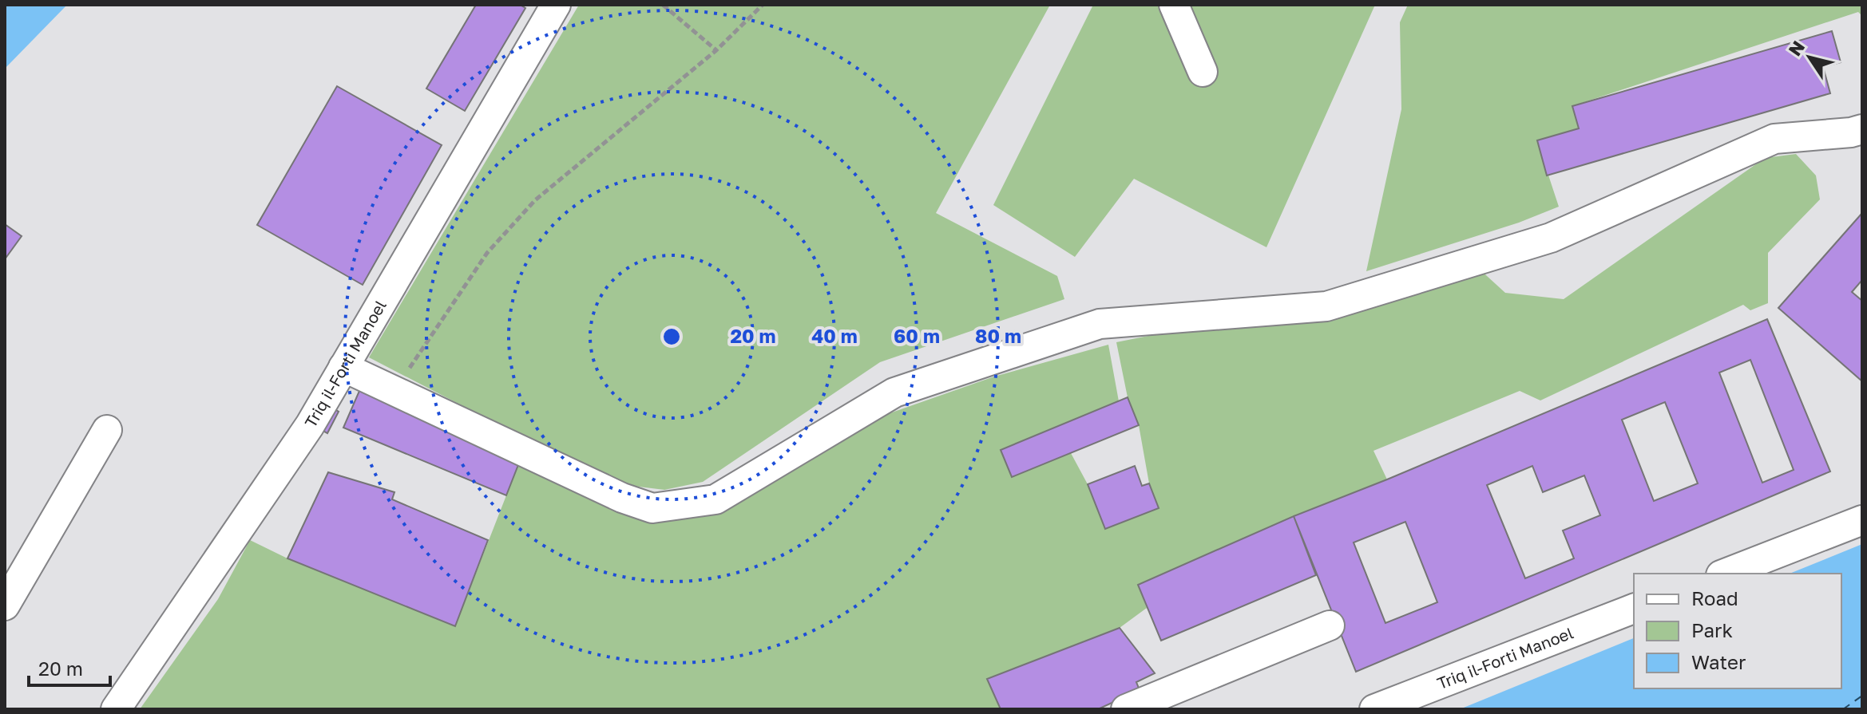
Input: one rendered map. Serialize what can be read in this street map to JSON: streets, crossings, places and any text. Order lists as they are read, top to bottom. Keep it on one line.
{"streets":{"street":["Triq il-Forti Manoel"]},"legend":["Road","Park","Water"],"scale_bar":"20 m","north":"top left","rings":["20 m","40 m","60 m","80 m"]}
